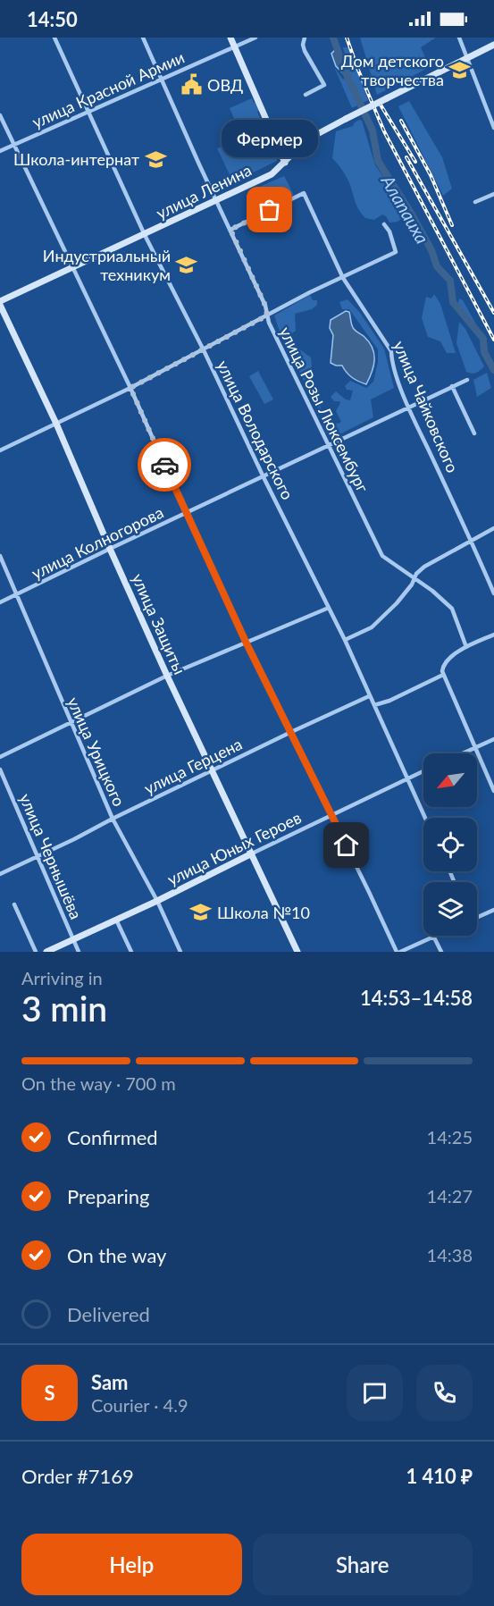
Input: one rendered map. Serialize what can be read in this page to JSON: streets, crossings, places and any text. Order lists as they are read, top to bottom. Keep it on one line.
{"streets":{"street":["улица Красной Армии","улица Ленина","улица Чайковского","улица Розы Люксембург","улица Володарского","улица Колногорова","улица Защиты","улица Урицкого","улица Герцена","улица Юных Героев","улица Чернышёва"]},"crossings":[["улица Красной Армии","улица Розы Люксембург"],["улица Красной Армии","улица Володарского"],["улица Ленина","улица Розы Люксембург"],["улица Ленина","улица Володарского"],["улица Ленина","улица Защиты"],["улица Чайковского","улица Розы Люксембург"],["улица Чайковского","улица Колногорова"],["улица Розы Люксембург","улица Колногорова"],["улица Володарского","улица Колногорова"],["улица Володарского","улица Герцена"],["улица Володарского","улица Юных Героев"],["улица Колногорова","улица Защиты"],["улица Колногорова","улица Урицкого"],["улица Защиты","улица Герцена"],["улица Защиты","улица Юных Героев"],["улица Урицкого","улица Герцена"],["улица Урицкого","улица Юных Героев"],["улица Герцена","улица Чернышёва"],["улица Юных Героев","улица Чернышёва"]],"water":["Алапаиха"],"places":{"school or university":["Дом детского творчества","Школа-интернат","Индустриальный техникум","Школа №10"],"public building":["ОВД"],"other":["Фермер"]},"north":"bottom left","page":{"status":"14:50","bubble":"Фермер","heading":["3 min","Arriving in","14:53–14:58"],"panel":["Sam","Courier · 4.9","Order #7169","1 410 ₽"],"bar":"On the way · 700 m","list":[["Confirmed","14:25"],["Preparing","14:27"],["On the way","14:38"],"Delivered"],"round":"S","buttons":["Help","Share"]}}
